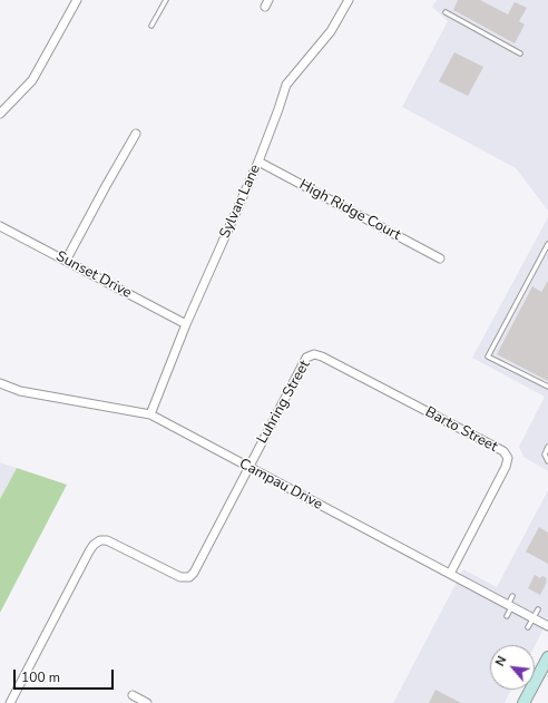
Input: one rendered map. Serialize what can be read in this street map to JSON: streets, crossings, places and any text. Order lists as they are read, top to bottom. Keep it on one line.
{"streets":{"street":["Sylvan Lane","High Ridge Court","Sunset Drive","Luhring Street","Barto Street","Campau Drive"]},"crossings":[["Sylvan Lane","High Ridge Court"],["Sylvan Lane","Sunset Drive"],["Sylvan Lane","Campau Drive"],["Luhring Street","Barto Street"],["Luhring Street","Campau Drive"],["Barto Street","Campau Drive"]],"scale_bar":"100 m","north":"top left"}
